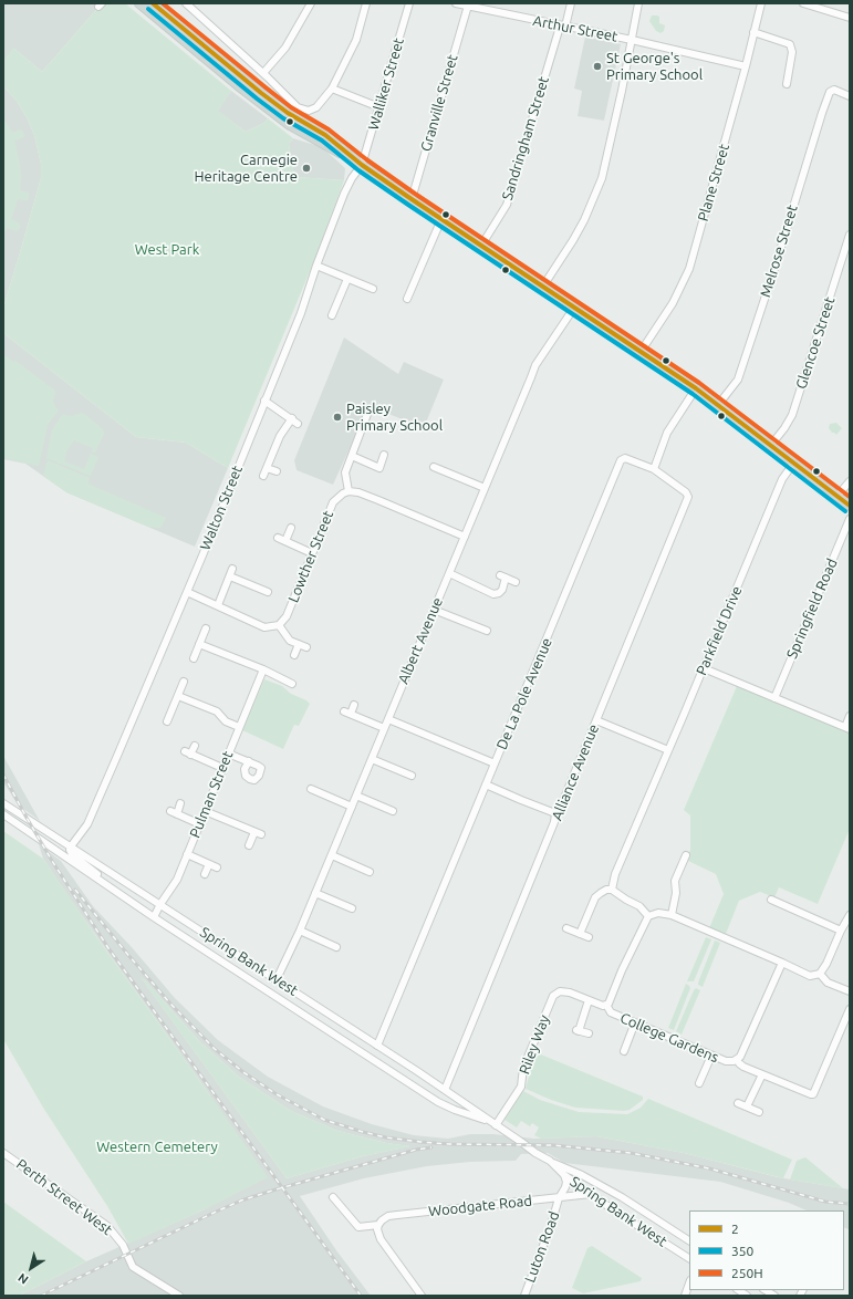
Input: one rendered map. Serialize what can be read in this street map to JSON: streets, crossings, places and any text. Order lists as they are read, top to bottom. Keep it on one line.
{"streets":{"street":["Arthur Street","Walliker Street","Granville Street","Sandringham Street","Plane Street","Melrose Street","Glencoe Street","Walton Street","Lowther Street","Springfield Road","Parkfield Drive","Albert Avenue","De La Pole Avenue","Alliance Avenue","Pulman Street","Spring Bank West","College Gardens","Riley Way","Perth Street West","Woodgate Road","Luton Road"]},"crossings":[["Arthur Street","Granville Street"],["Arthur Street","Sandringham Street"],["Arthur Street","Plane Street"],["Walliker Street","Walton Street"],["Walton Street","Spring Bank West"],["Albert Avenue","Spring Bank West"],["De La Pole Avenue","Alliance Avenue"],["De La Pole Avenue","Spring Bank West"],["Alliance Avenue","Spring Bank West"],["Pulman Street","Spring Bank West"],["Spring Bank West","Riley Way"],["Spring Bank West","Woodgate Road"],["Spring Bank West","Luton Road"],["College Gardens","Riley Way"],["Woodgate Road","Luton Road"]],"parks":["West Park","Western Cemetery"],"places":["St George's Primary School","Carnegie Heritage Centre","Paisley Primary School"],"lines":["transit line 2","transit line 250H","transit line 350"],"legend":["2","350","250H"],"north":"bottom left"}
